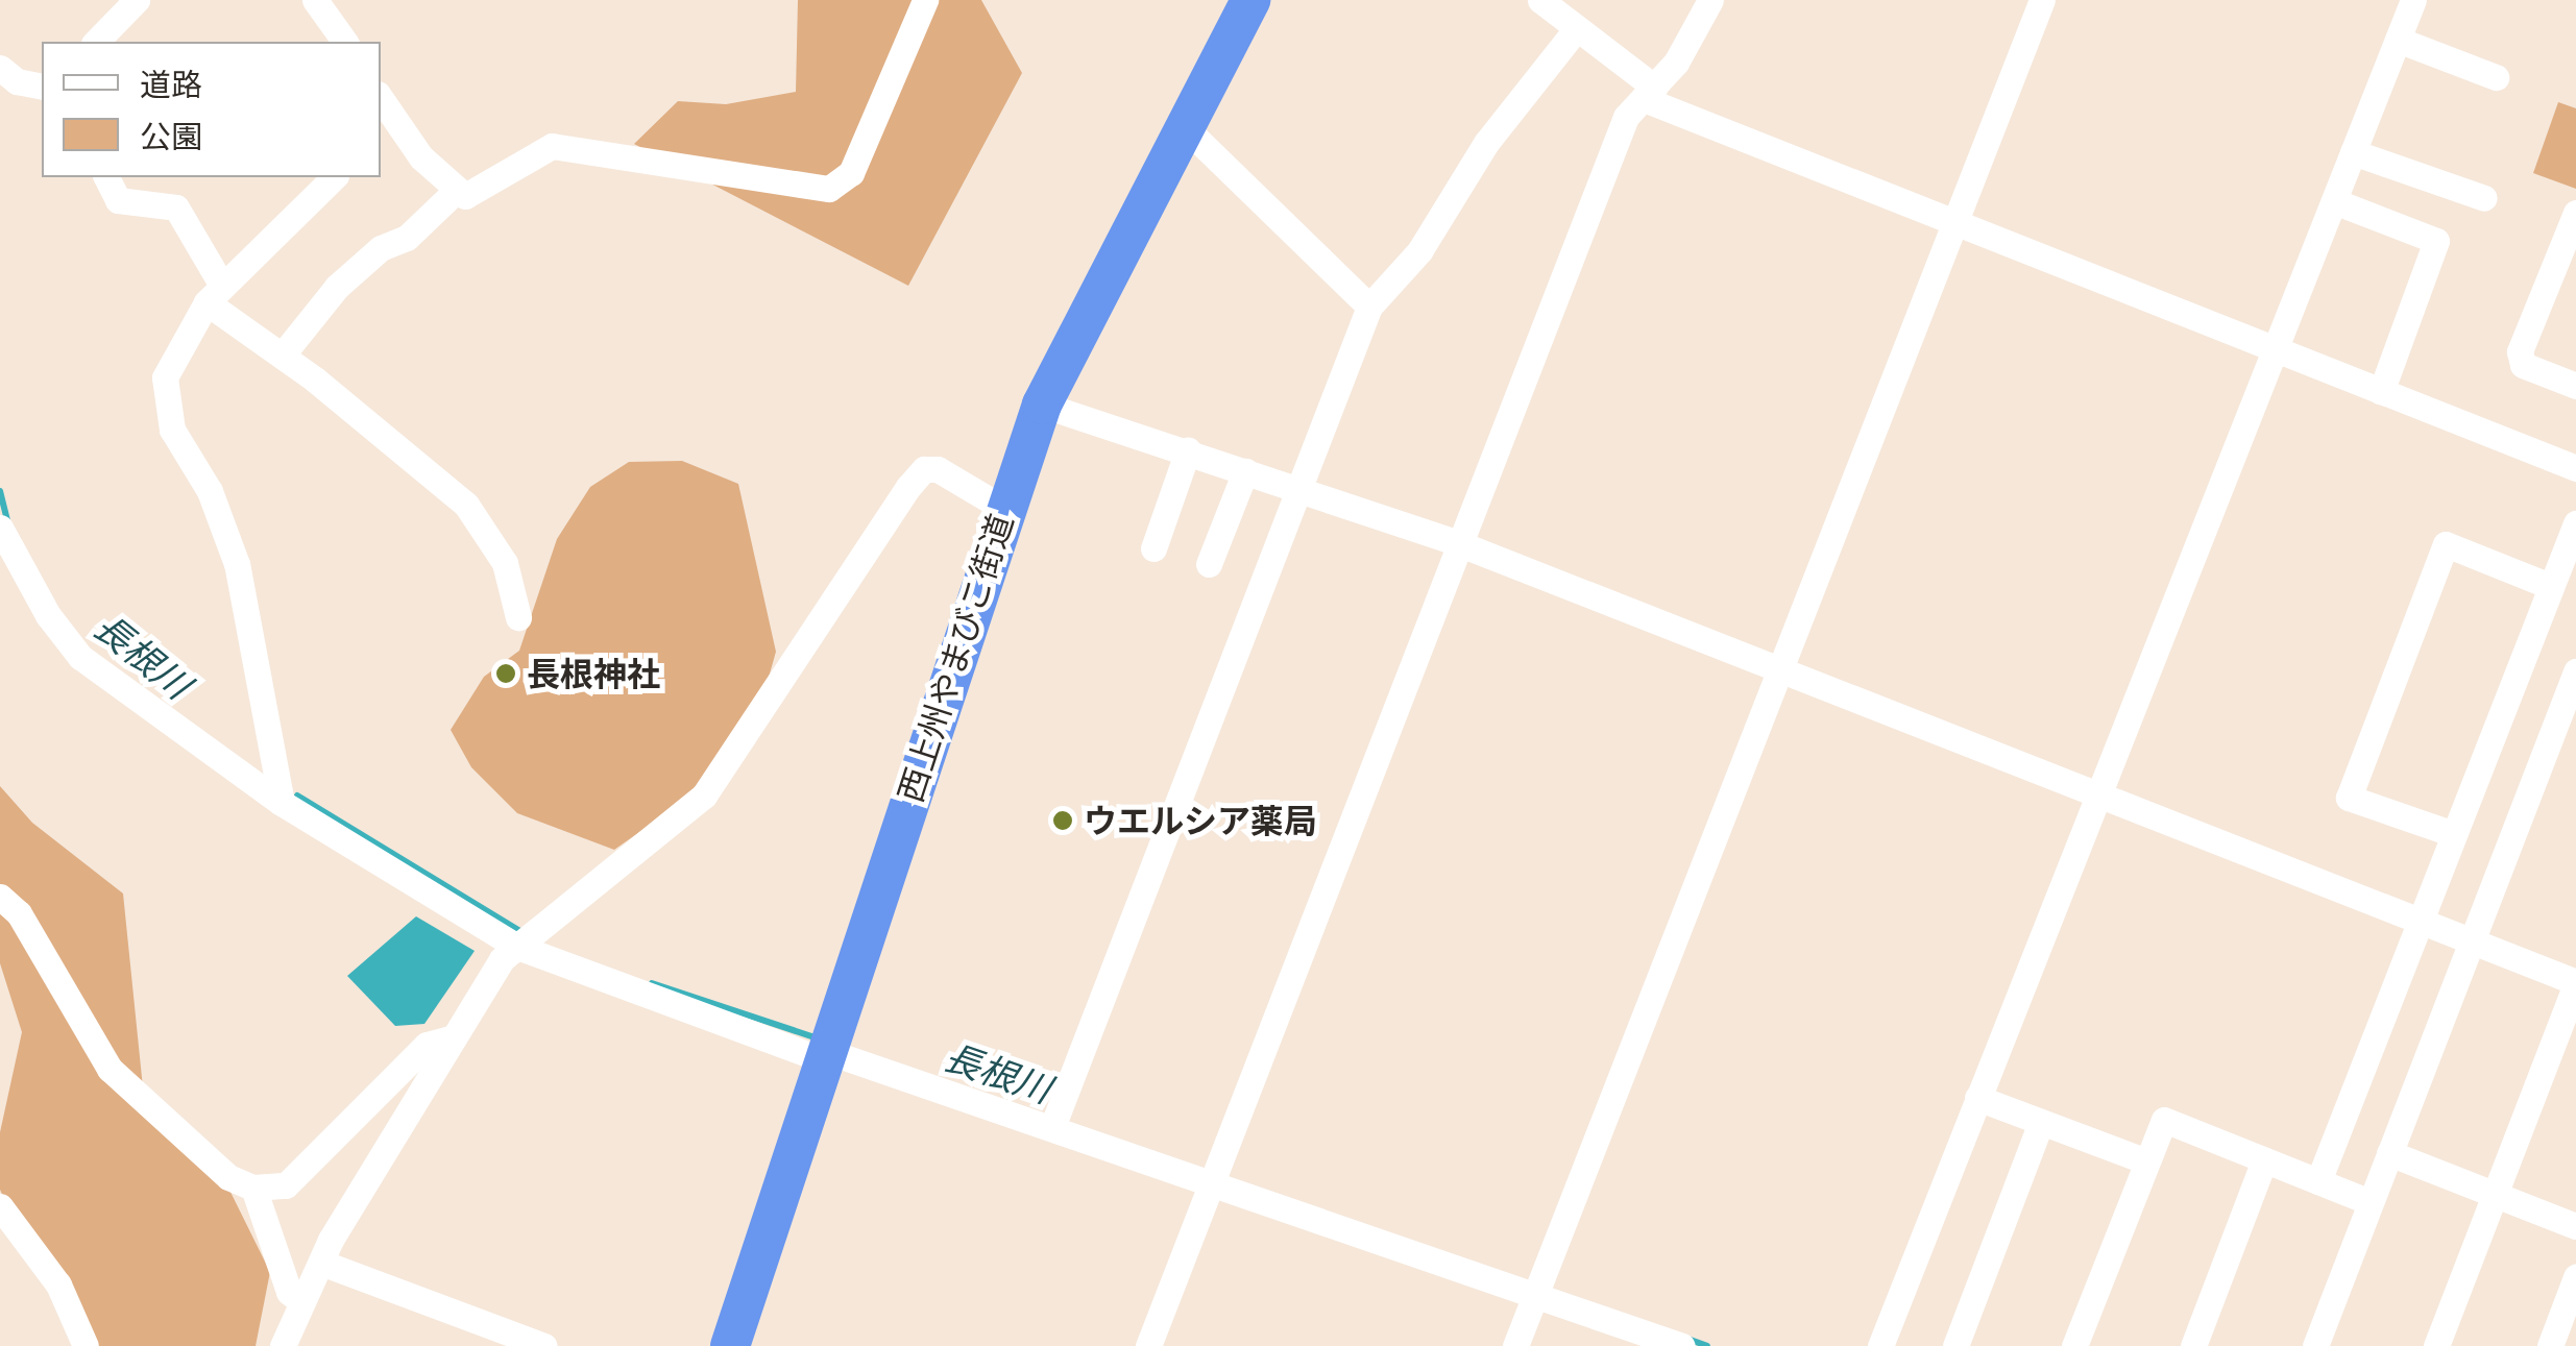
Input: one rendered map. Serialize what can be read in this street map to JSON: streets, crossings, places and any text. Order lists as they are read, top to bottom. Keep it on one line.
{"streets":{"highway":["西上州やまびこ街道"]},"water":["長根川"],"places":["長根神社","ウエルシア薬局"],"legend":["道路","公園"]}
